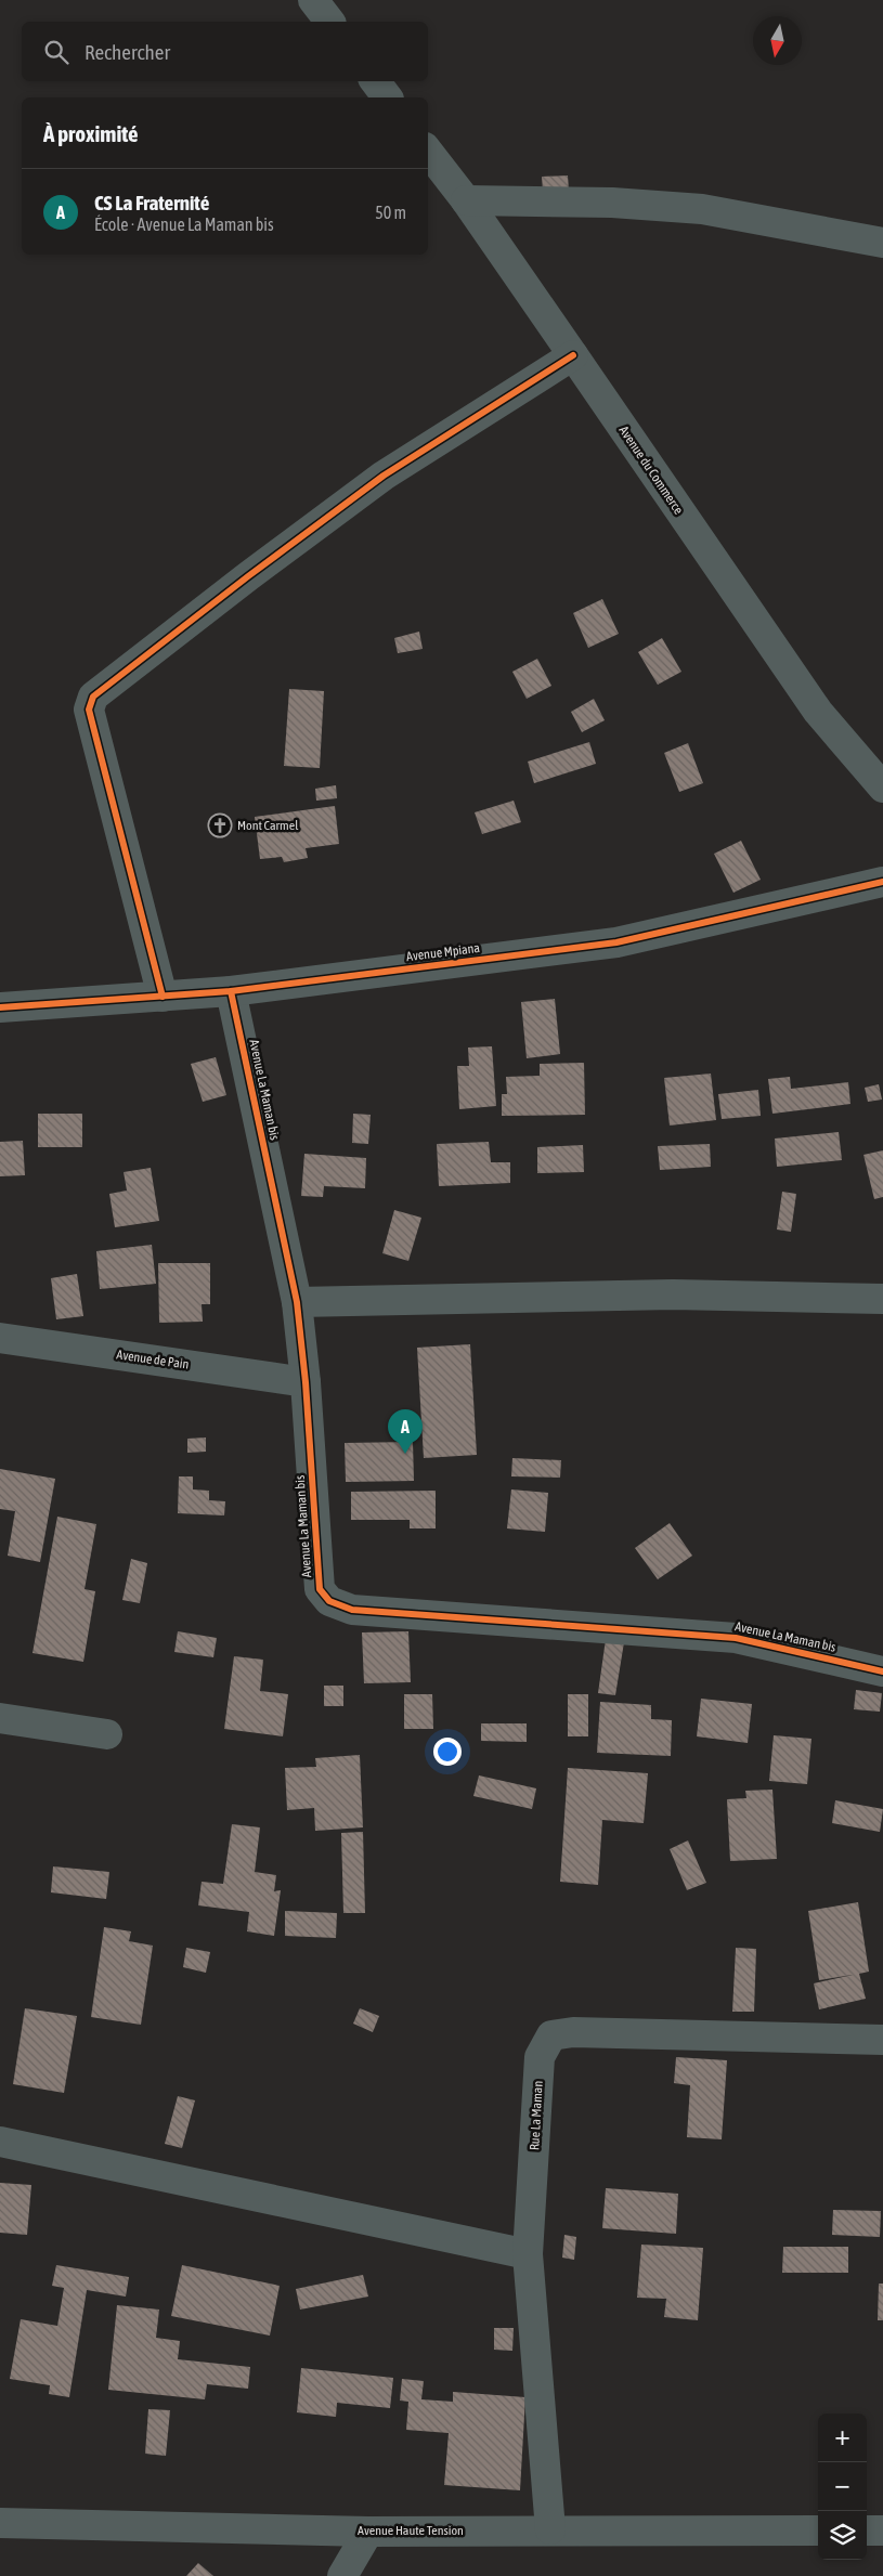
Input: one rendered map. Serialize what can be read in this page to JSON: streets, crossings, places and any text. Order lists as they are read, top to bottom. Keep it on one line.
{"streets":{"street":["Avenue du Commerce","Avenue Mpiana","Avenue La Maman bis","Avenue de Pain","Rue La Maman","Avenue Haute Tension"]},"crossings":[["Avenue Mpiana","Avenue La Maman bis"],["Avenue La Maman bis","Avenue de Pain"],["Rue La Maman","Avenue Haute Tension"]],"places":{"church":["Mont Carmel"]},"north":"bottom","page":{"search":"Rechercher","heading":"À proximité","list":[{"mark":"A","name":"CS La Fraternité","note":"École · Avenue La Maman bis","value":"50 m"}],"pins":"A","map_buttons":["+","−"]}}
